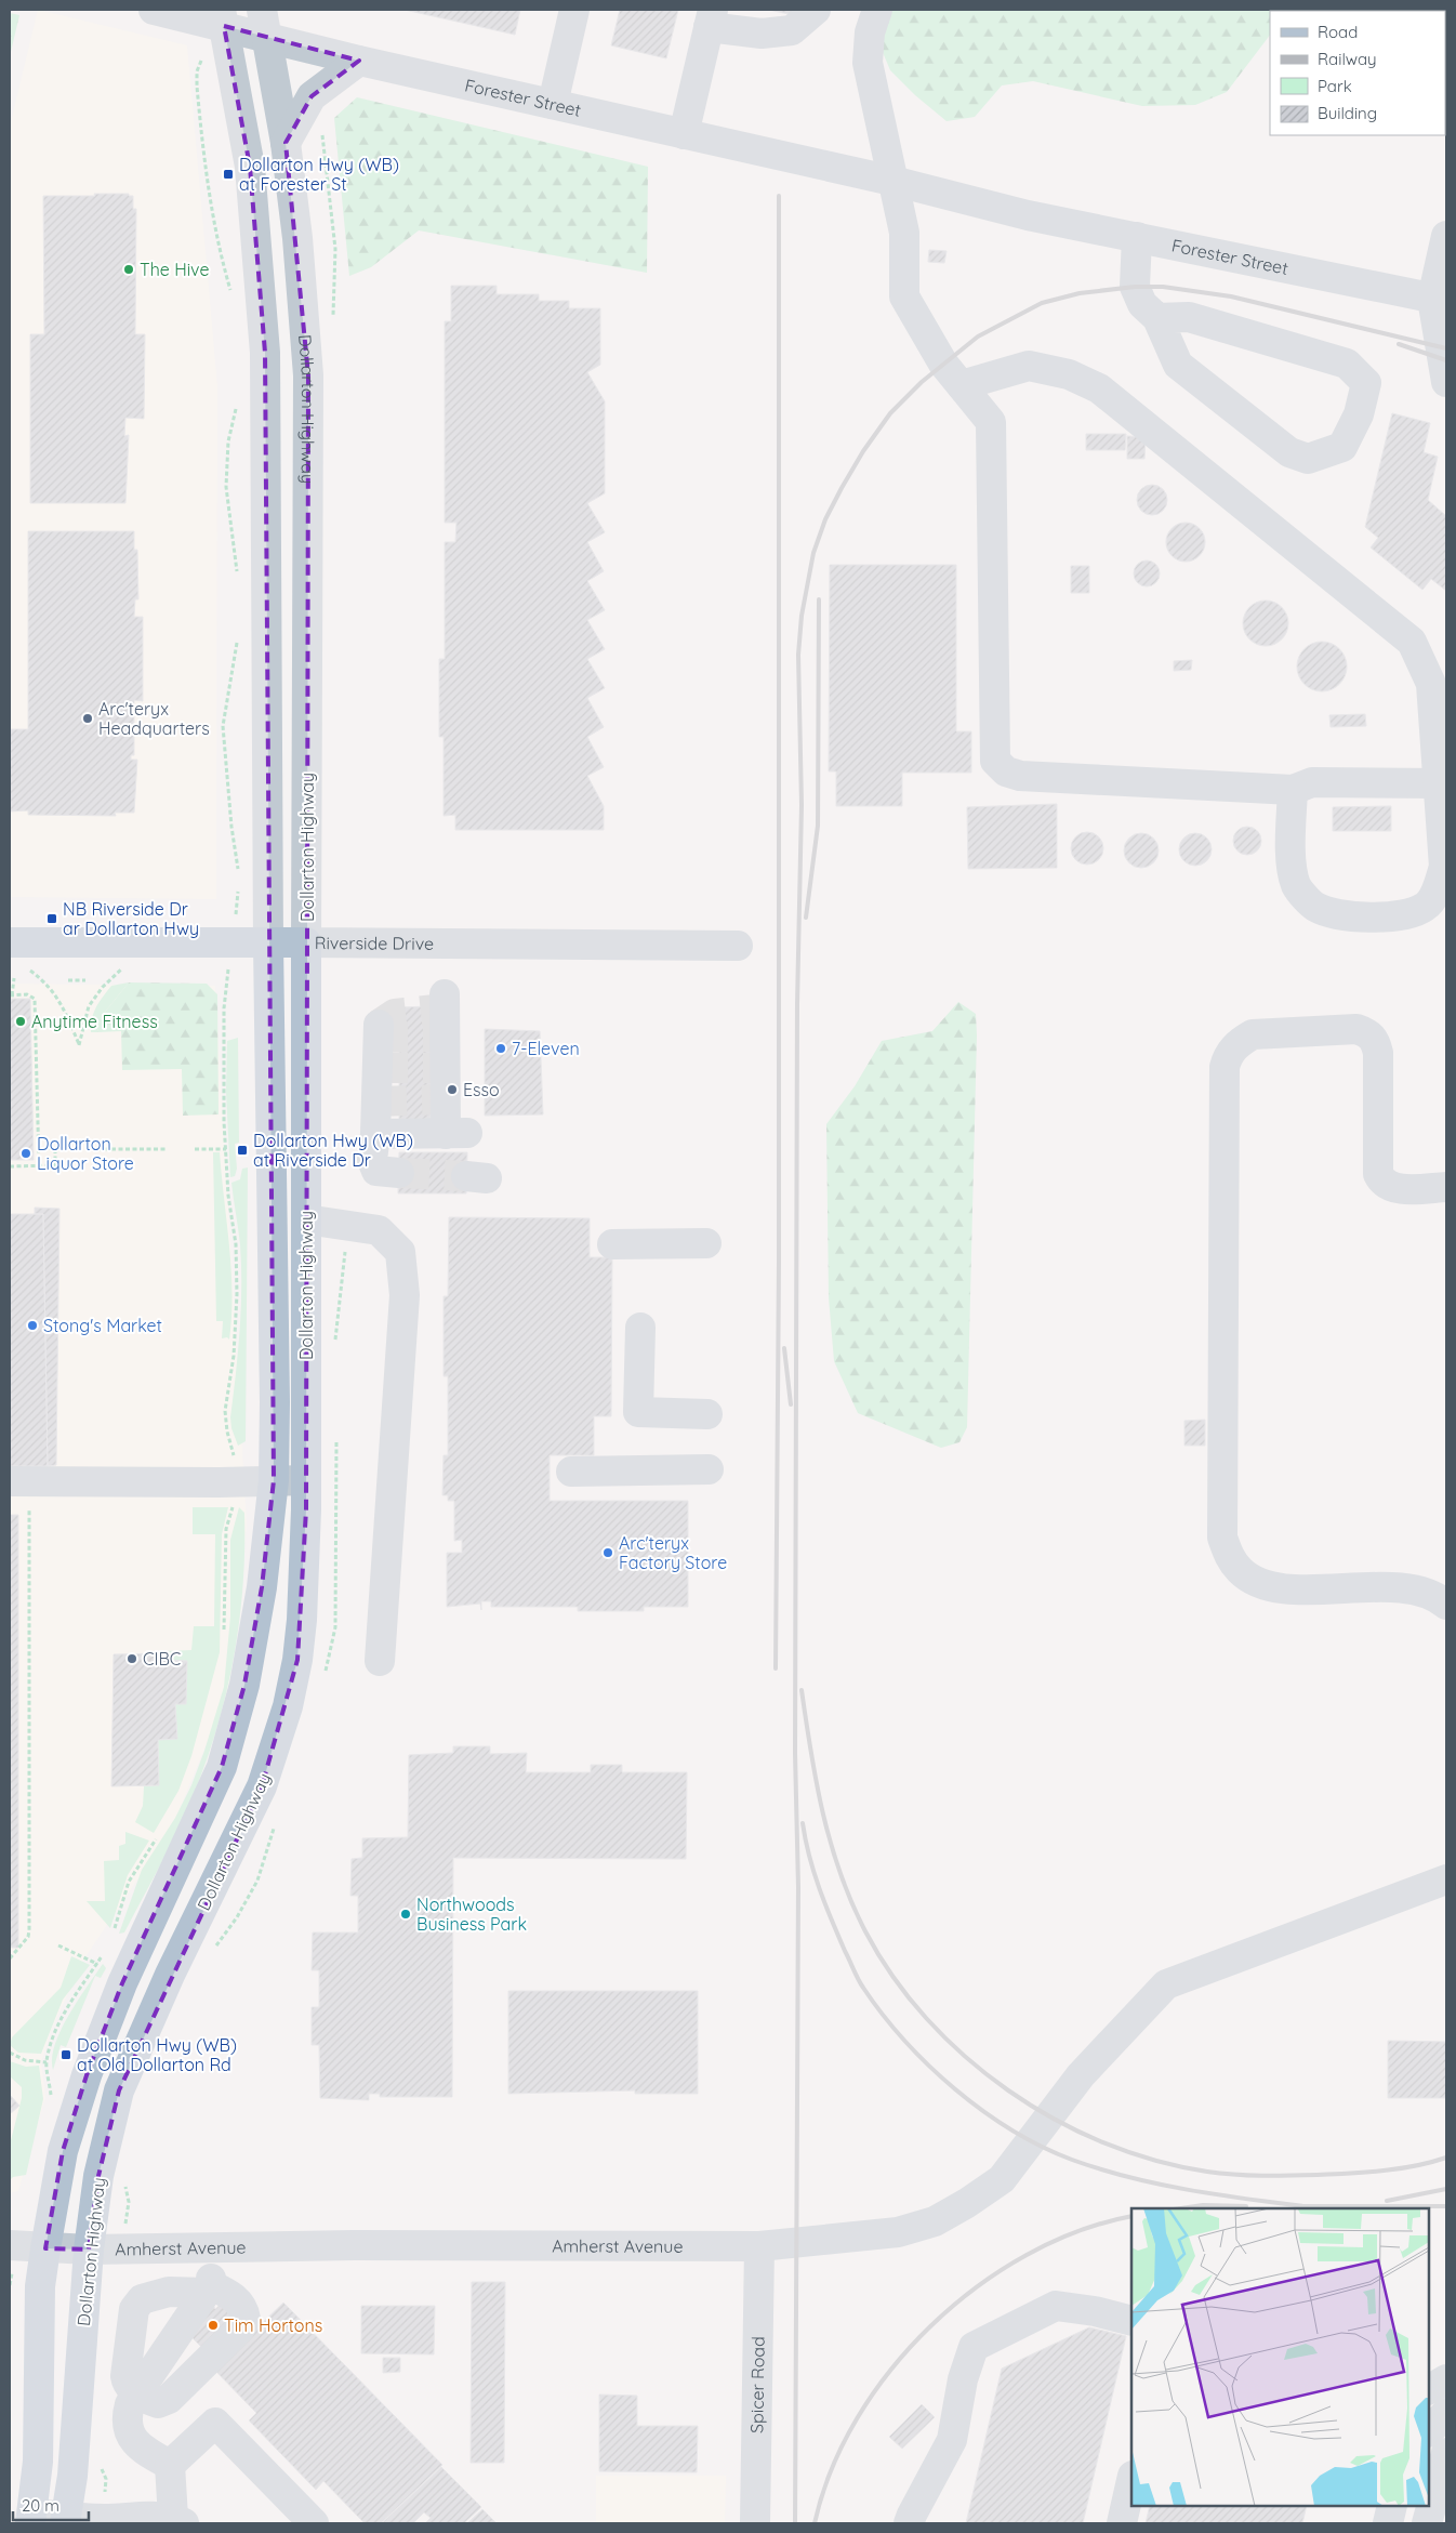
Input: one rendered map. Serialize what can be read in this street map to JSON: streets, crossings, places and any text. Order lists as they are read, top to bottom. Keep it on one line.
{"streets":{"main road":["Dollarton Highway","Riverside Drive"],"street":["Forester Street","Amherst Avenue","Spicer Road"]},"crossings":[["Forester Street","Dollarton Highway"],["Dollarton Highway","Riverside Drive"],["Dollarton Highway","Amherst Avenue"],["Amherst Avenue","Spicer Road"]],"places":{"transit":["Dollarton Hwy (WB) at Forester St","NB Riverside Dr ar Dollarton Hwy","Dollarton Hwy (WB) at Riverside Dr","Dollarton Hwy (WB) at Old Dollarton Rd"],"other":["The Hive","Arc'teryx Headquarters","Anytime Fitness","7-Eleven","Esso","Dollarton Liquor Store","Stong's Market","Arc'teryx Factory Store","CIBC","Northwoods Business Park","Tim Hortons"]},"legend":["Road","Railway","Park","Building"],"scale_bar":"20 m"}
